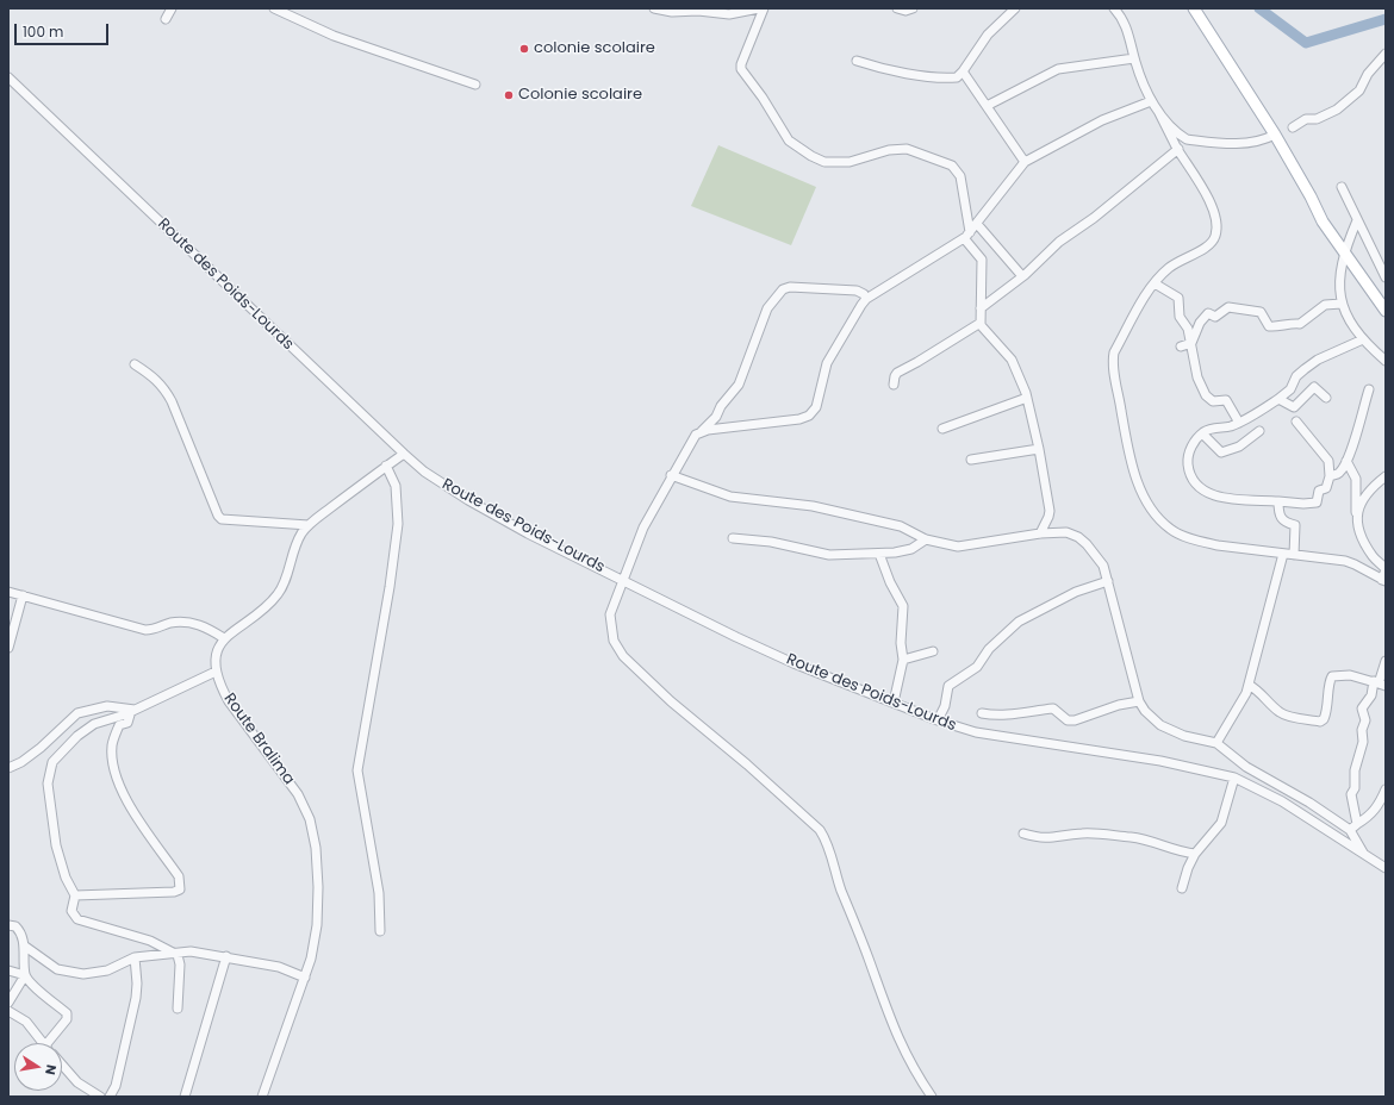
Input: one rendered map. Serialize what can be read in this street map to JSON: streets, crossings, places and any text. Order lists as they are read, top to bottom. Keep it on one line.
{"streets":{"street":["Route des Poids-Lourds","Route Bralima"]},"places":["colonie scolaire","Colonie scolaire"],"scale_bar":"100 m","north":"right"}
